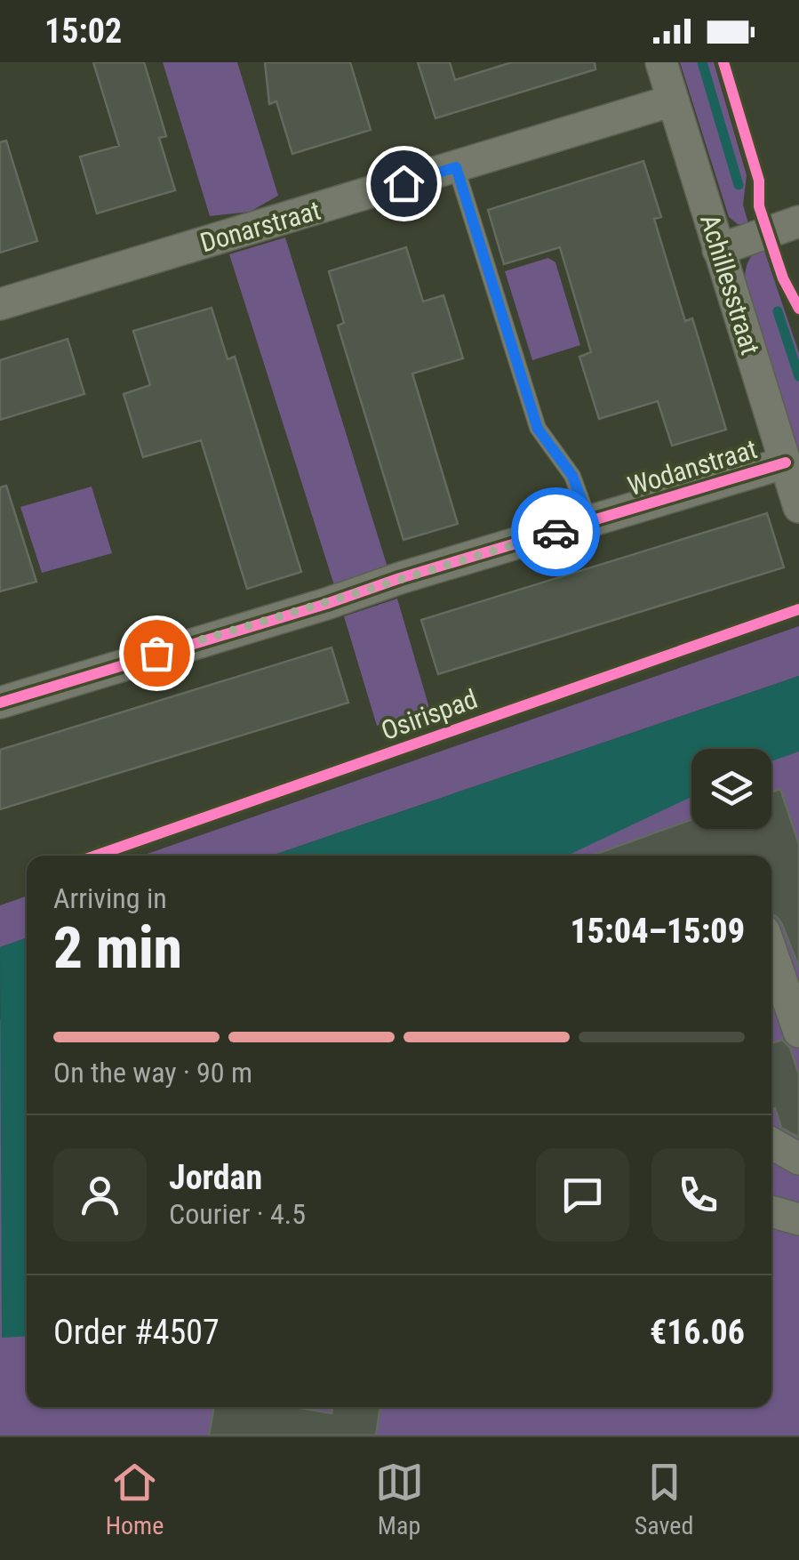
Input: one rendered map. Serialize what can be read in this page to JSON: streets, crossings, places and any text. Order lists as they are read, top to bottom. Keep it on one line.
{"streets":{"street":["Donarstraat","Achillesstraat","Wodanstraat"],"cycle path":["Osirispad"]},"crossings":[["Donarstraat","Achillesstraat"],["Achillesstraat","Wodanstraat"]],"page":{"status":"15:02","heading":["2 min","Arriving in","15:04–15:09"],"panel":["Jordan","Courier · 4.5","Order #4507","€16.06"],"bar":"On the way · 90 m","tabs":["Home","Map","Saved"]}}
